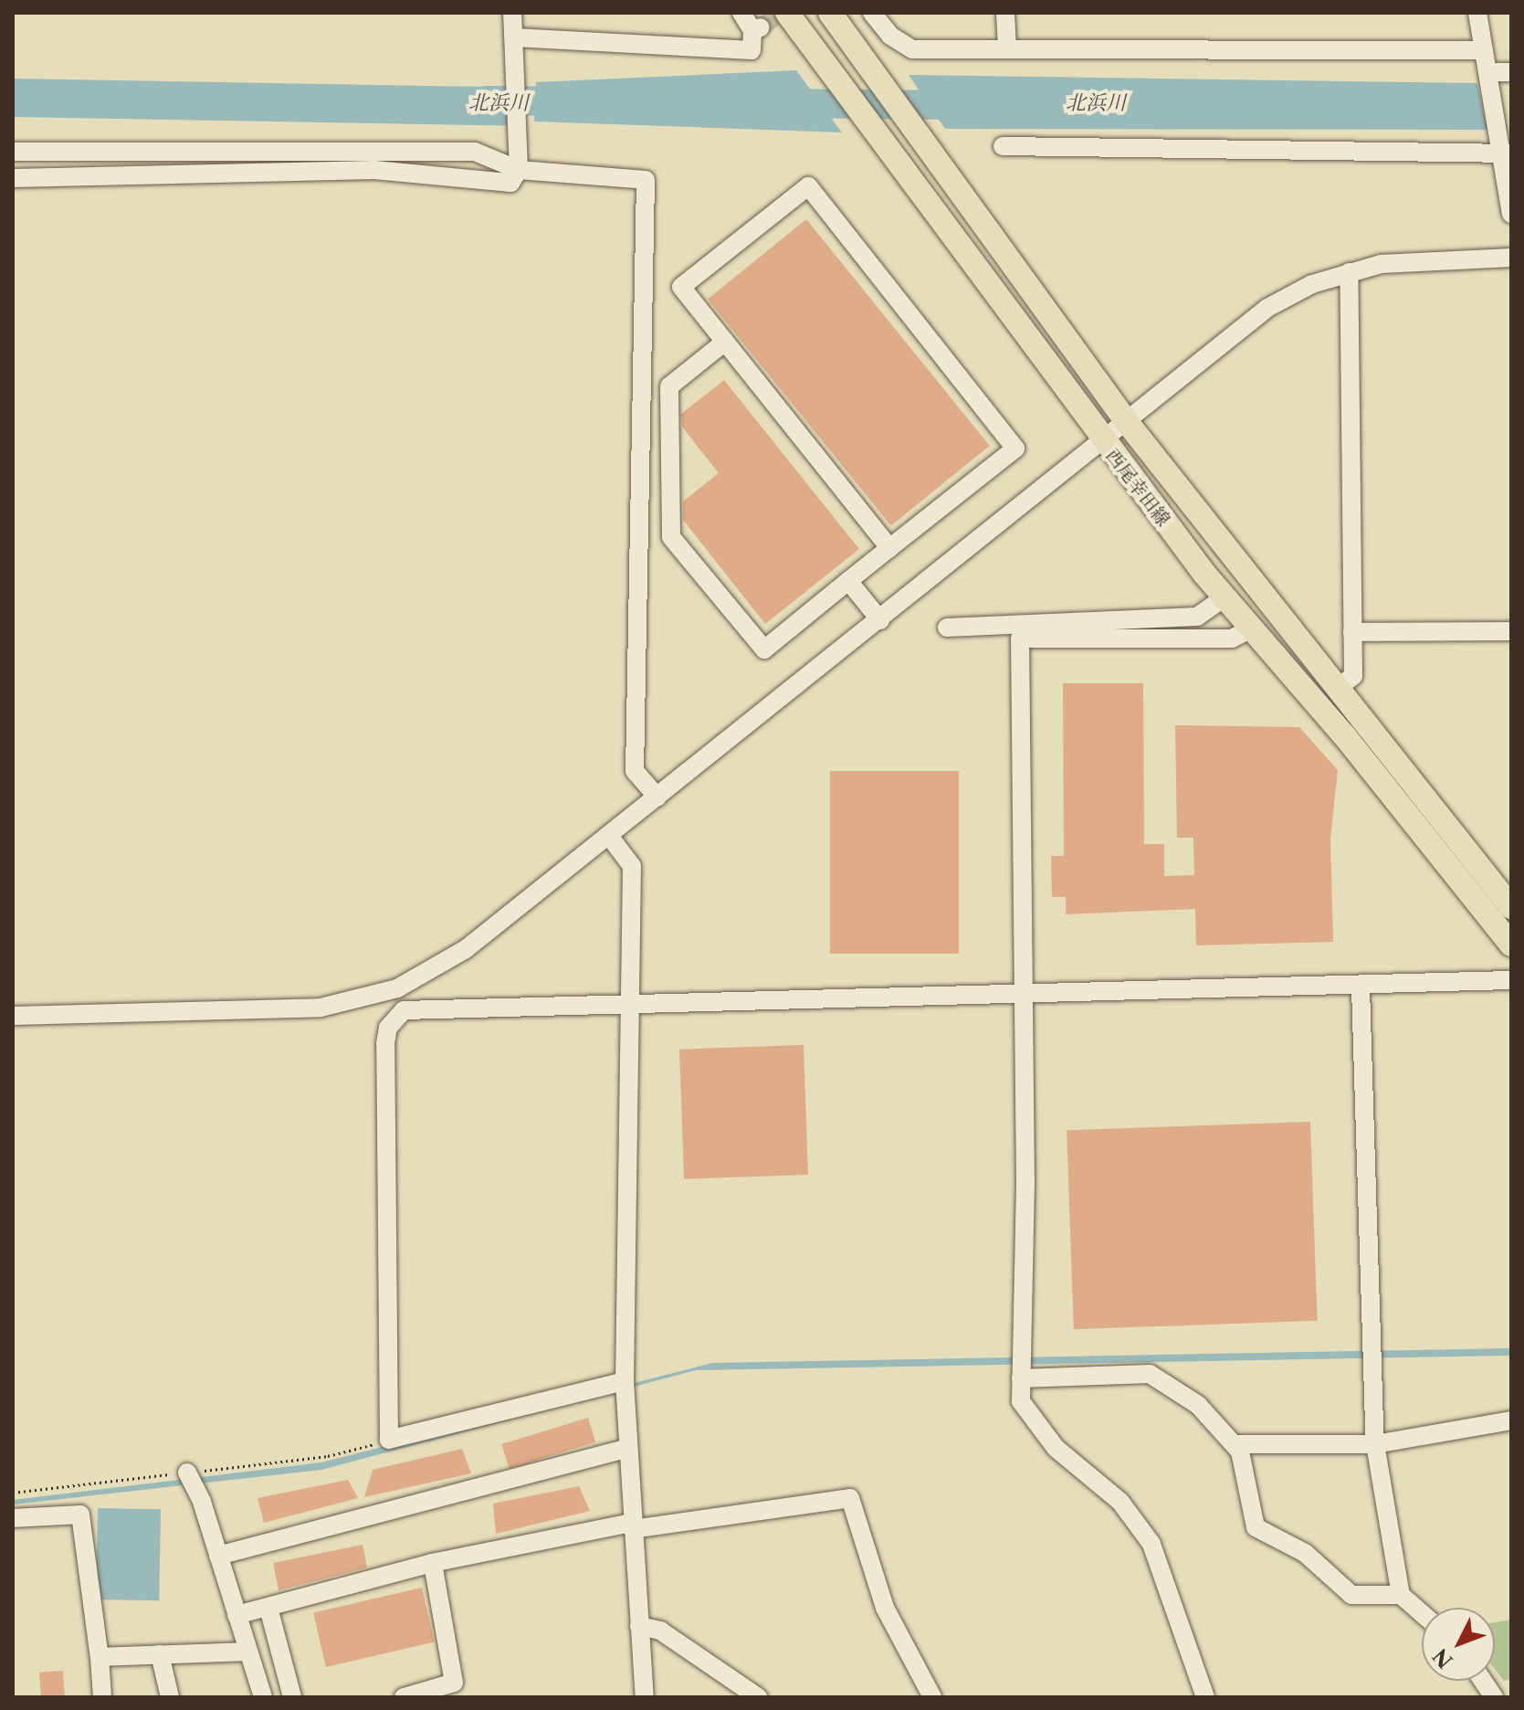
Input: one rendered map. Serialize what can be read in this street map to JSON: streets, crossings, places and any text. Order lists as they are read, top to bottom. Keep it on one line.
{"streets":{"main road":["西尾幸田線"]},"water":["北浜川"],"north":"bottom left"}
